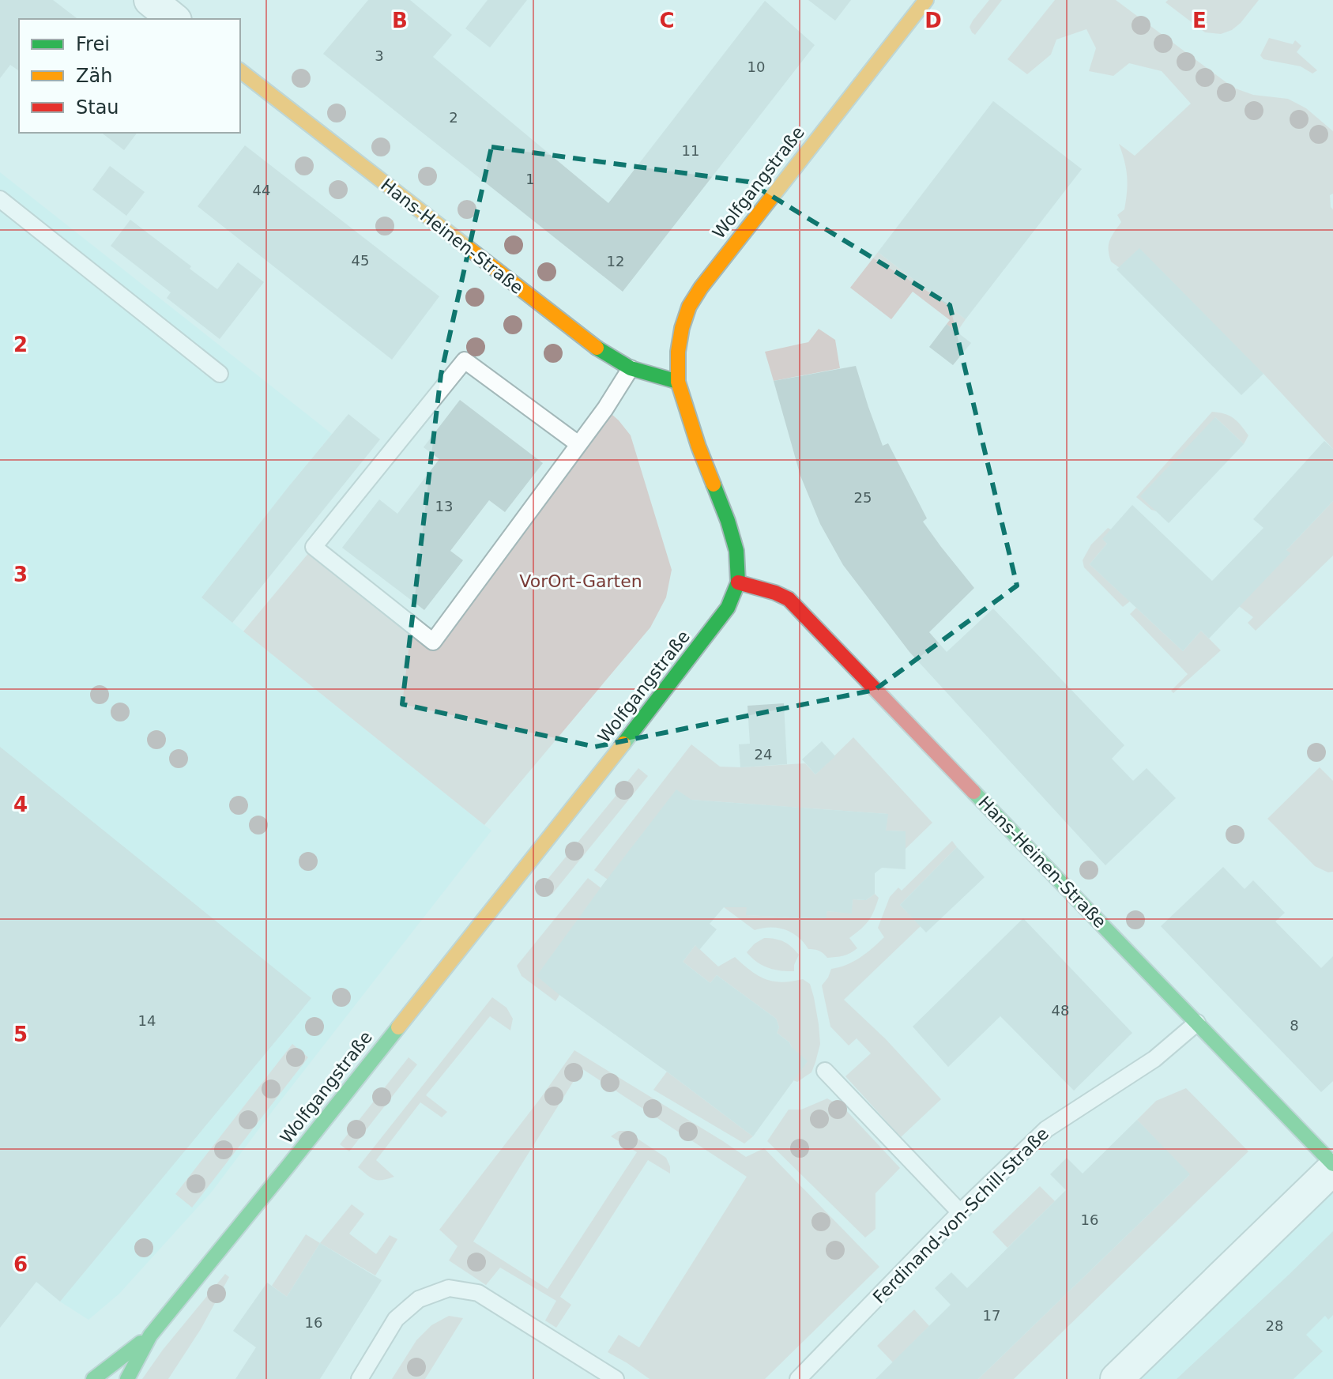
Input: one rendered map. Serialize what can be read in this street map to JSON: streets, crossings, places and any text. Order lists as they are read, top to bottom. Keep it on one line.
{"streets":{"main road":["Wolfgangstraße","Hans-Heinen-Straße"],"lane":["Ferdinand-von-Schill-Straße"]},"crossings":[["Wolfgangstraße","Hans-Heinen-Straße"],["Hans-Heinen-Straße","Ferdinand-von-Schill-Straße"]],"parks":["VorOrt-Garten"],"house_numbers":["3","10","2","11","1","44","45","12","25","13","24","48","14","8","16","17","16","28"],"legend":["Frei","Zäh","Stau"],"grid":{"columns":["B","C","D","E"],"rows":["2","3","4","5","6"]}}
